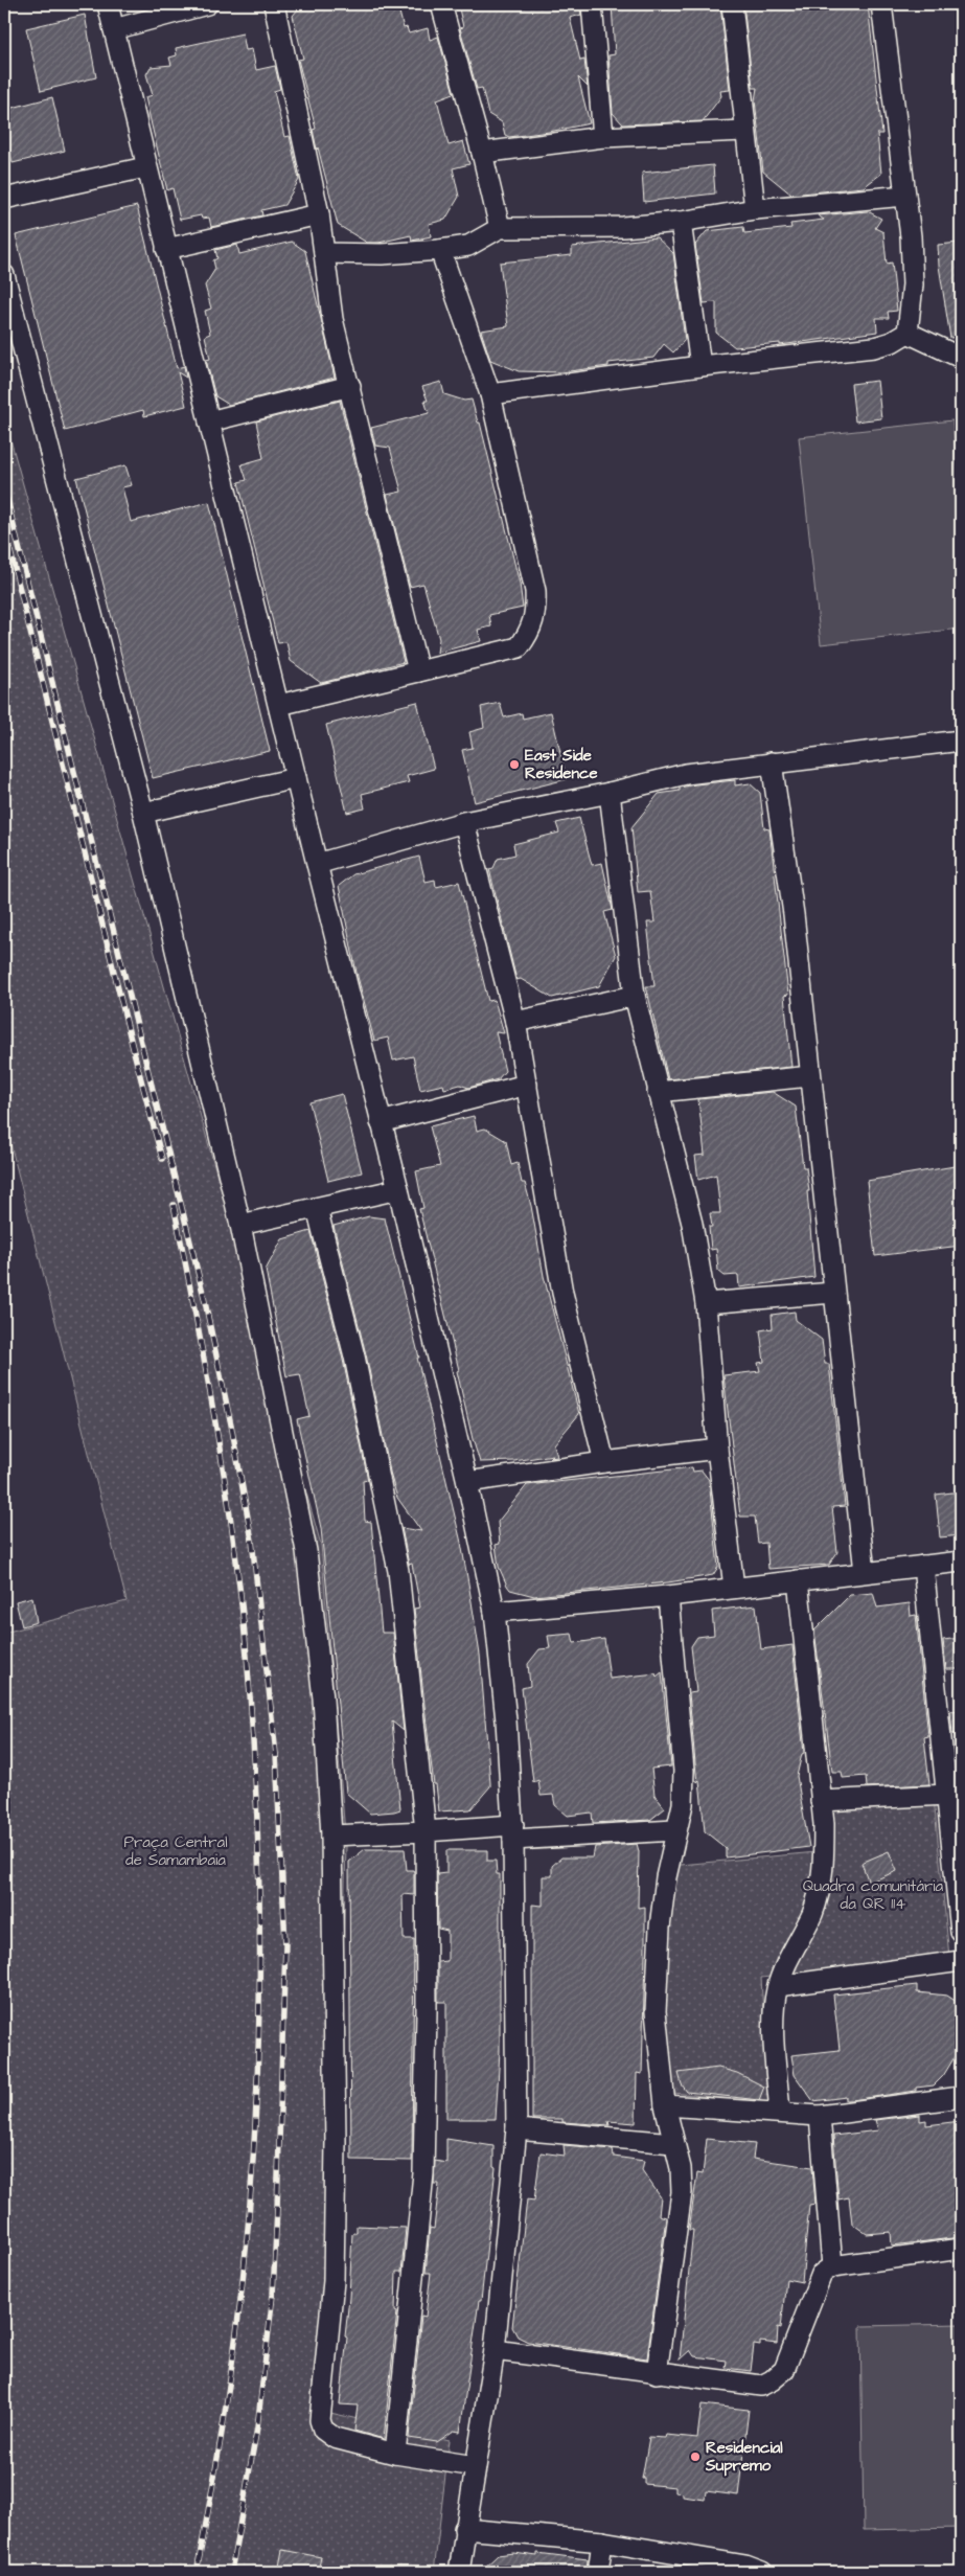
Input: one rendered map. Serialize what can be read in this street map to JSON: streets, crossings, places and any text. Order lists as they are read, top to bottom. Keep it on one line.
{"parks":["Praça Central de Samambaia","Quadra comunitária da QR 114"],"places":["East Side Residence","Residencial Supremo"]}
